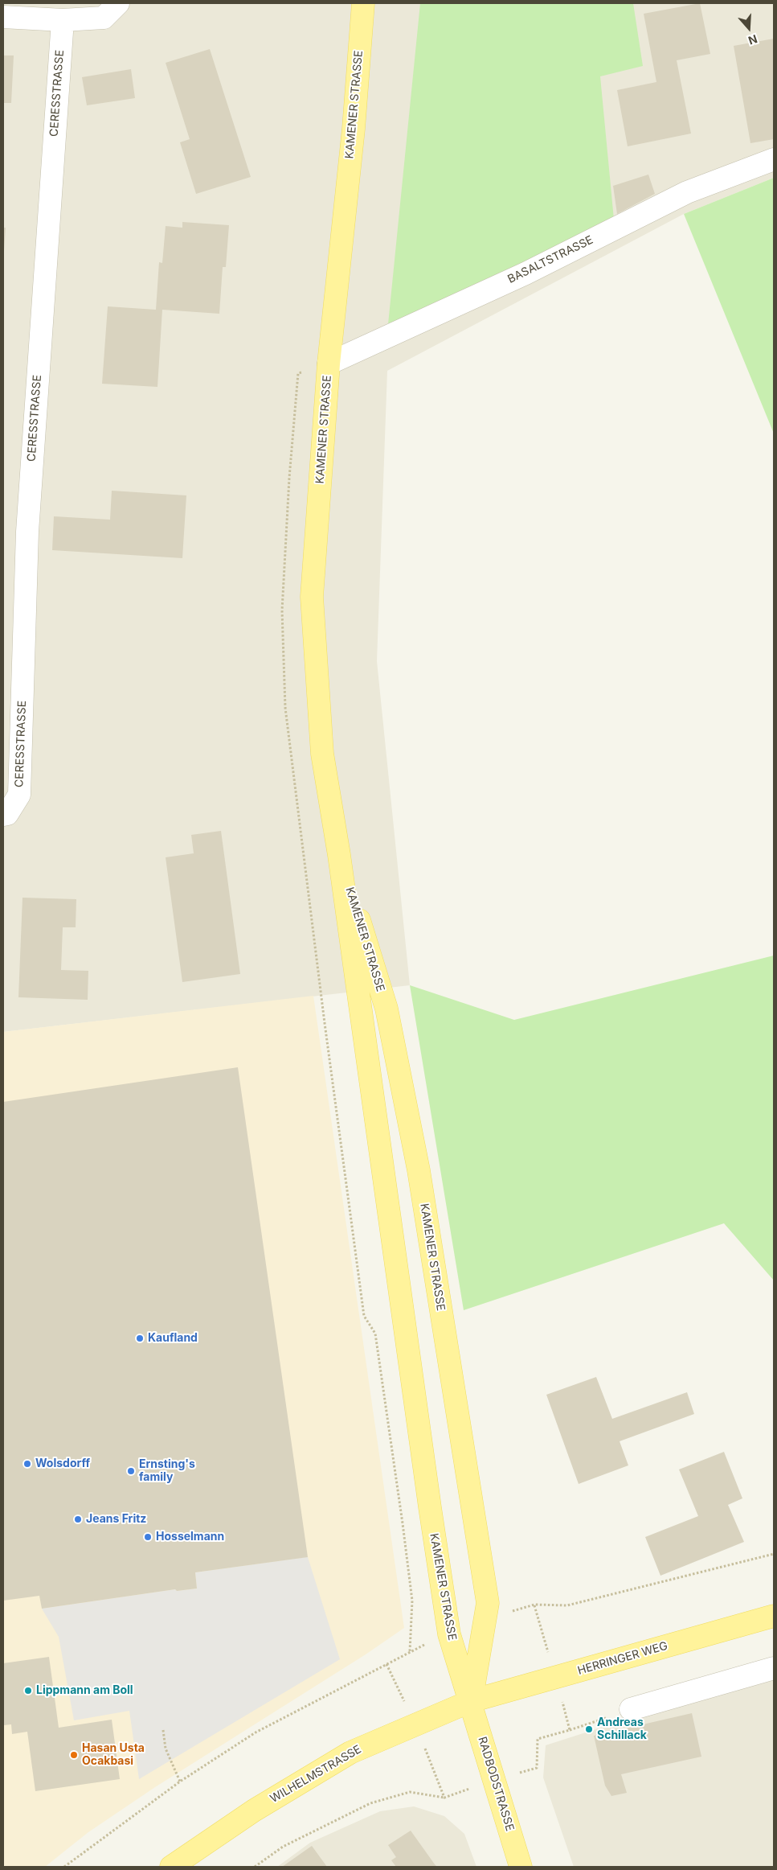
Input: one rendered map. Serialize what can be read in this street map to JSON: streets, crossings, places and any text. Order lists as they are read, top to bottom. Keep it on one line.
{"streets":{"main road":["KAMENER STRASSE","HERRINGER WEG","WILHELMSTRASSE","RADBODSTRASSE"],"street":["CERESSTRASSE","BASALTSTRASSE"]},"crossings":[["KAMENER STRASSE","BASALTSTRASSE"],["KAMENER STRASSE","HERRINGER WEG"],["KAMENER STRASSE","WILHELMSTRASSE"],["KAMENER STRASSE","RADBODSTRASSE"],["HERRINGER WEG","WILHELMSTRASSE"],["HERRINGER WEG","RADBODSTRASSE"],["WILHELMSTRASSE","RADBODSTRASSE"]],"places":["Kaufland","Wolsdorff","Ernsting's family","Jeans Fritz","Hosselmann","Lippmann am Boll","Andreas Schillack","Hasan Usta Ocakbasi"],"north":"bottom"}
